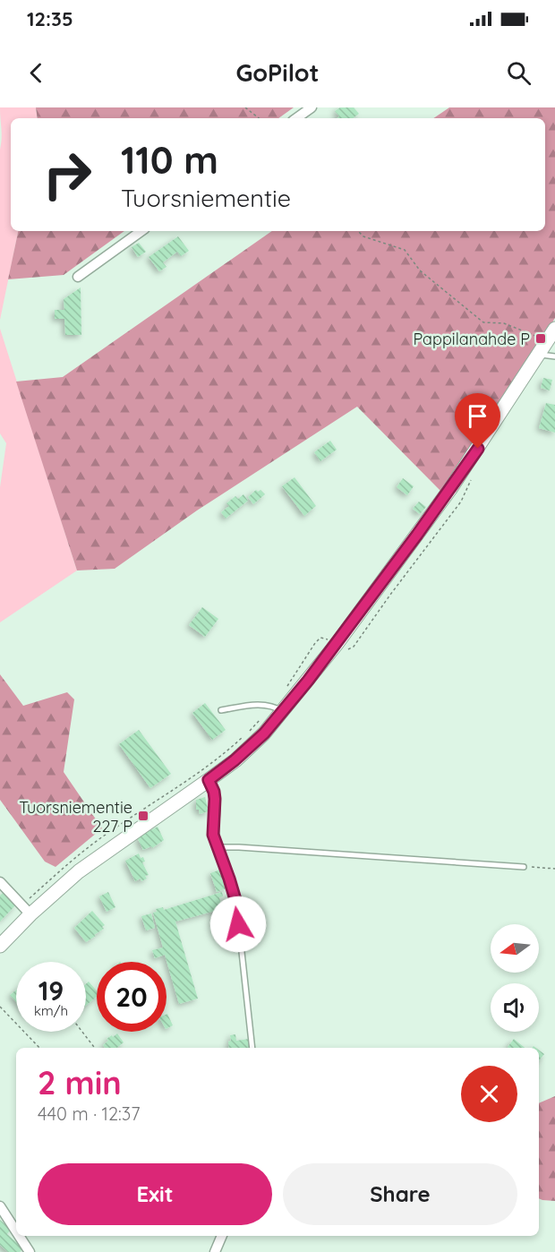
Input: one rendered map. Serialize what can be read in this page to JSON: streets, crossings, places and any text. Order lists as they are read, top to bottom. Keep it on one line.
{"places":{"transit":["Pappilanahde P","Tuorsniementie 227 P"]},"north":"left","page":{"status":"12:35","header":"GoPilot","turn":["110 m","Tuorsniementie"],"speed":"19 km/h","limit":"20","heading":["2 min","440 m · 12:37"],"buttons":["Exit","Share"]}}
